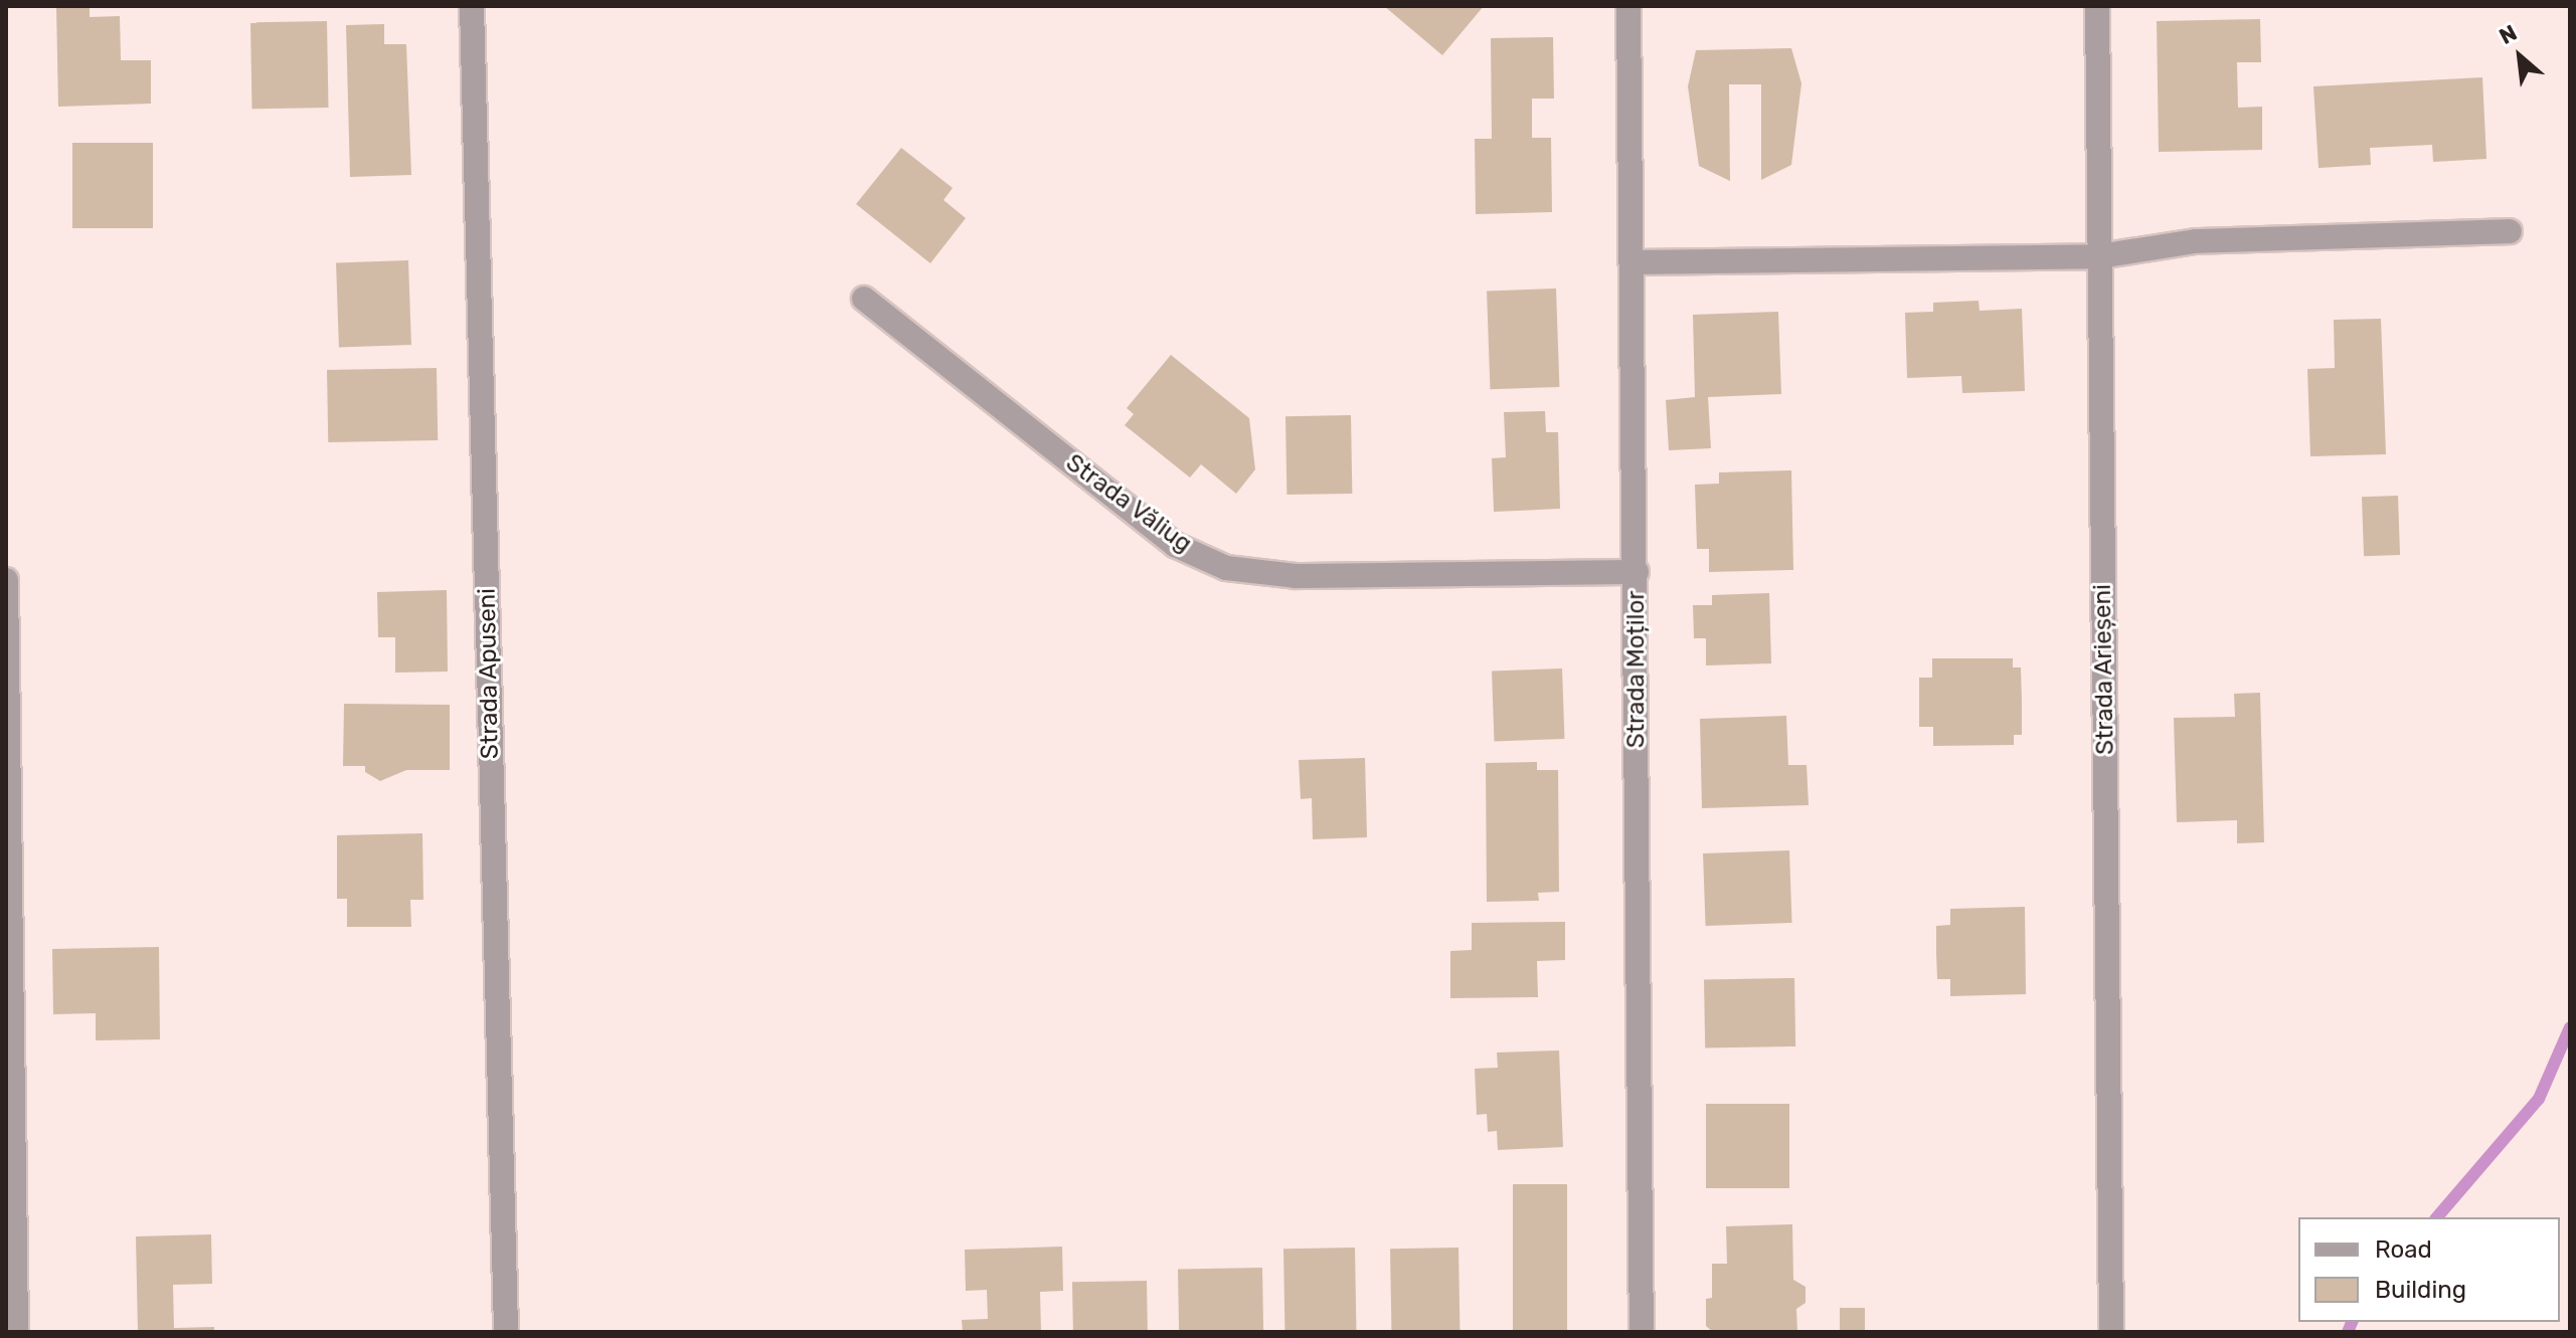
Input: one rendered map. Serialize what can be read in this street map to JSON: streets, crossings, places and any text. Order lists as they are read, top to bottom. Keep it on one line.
{"streets":{"street":["Strada Văliug","Strada Moților","Strada Arieșeni","Strada Apuseni"]},"crossings":[["Strada Văliug","Strada Moților"]],"legend":["Road","Building"],"north":"top left"}
